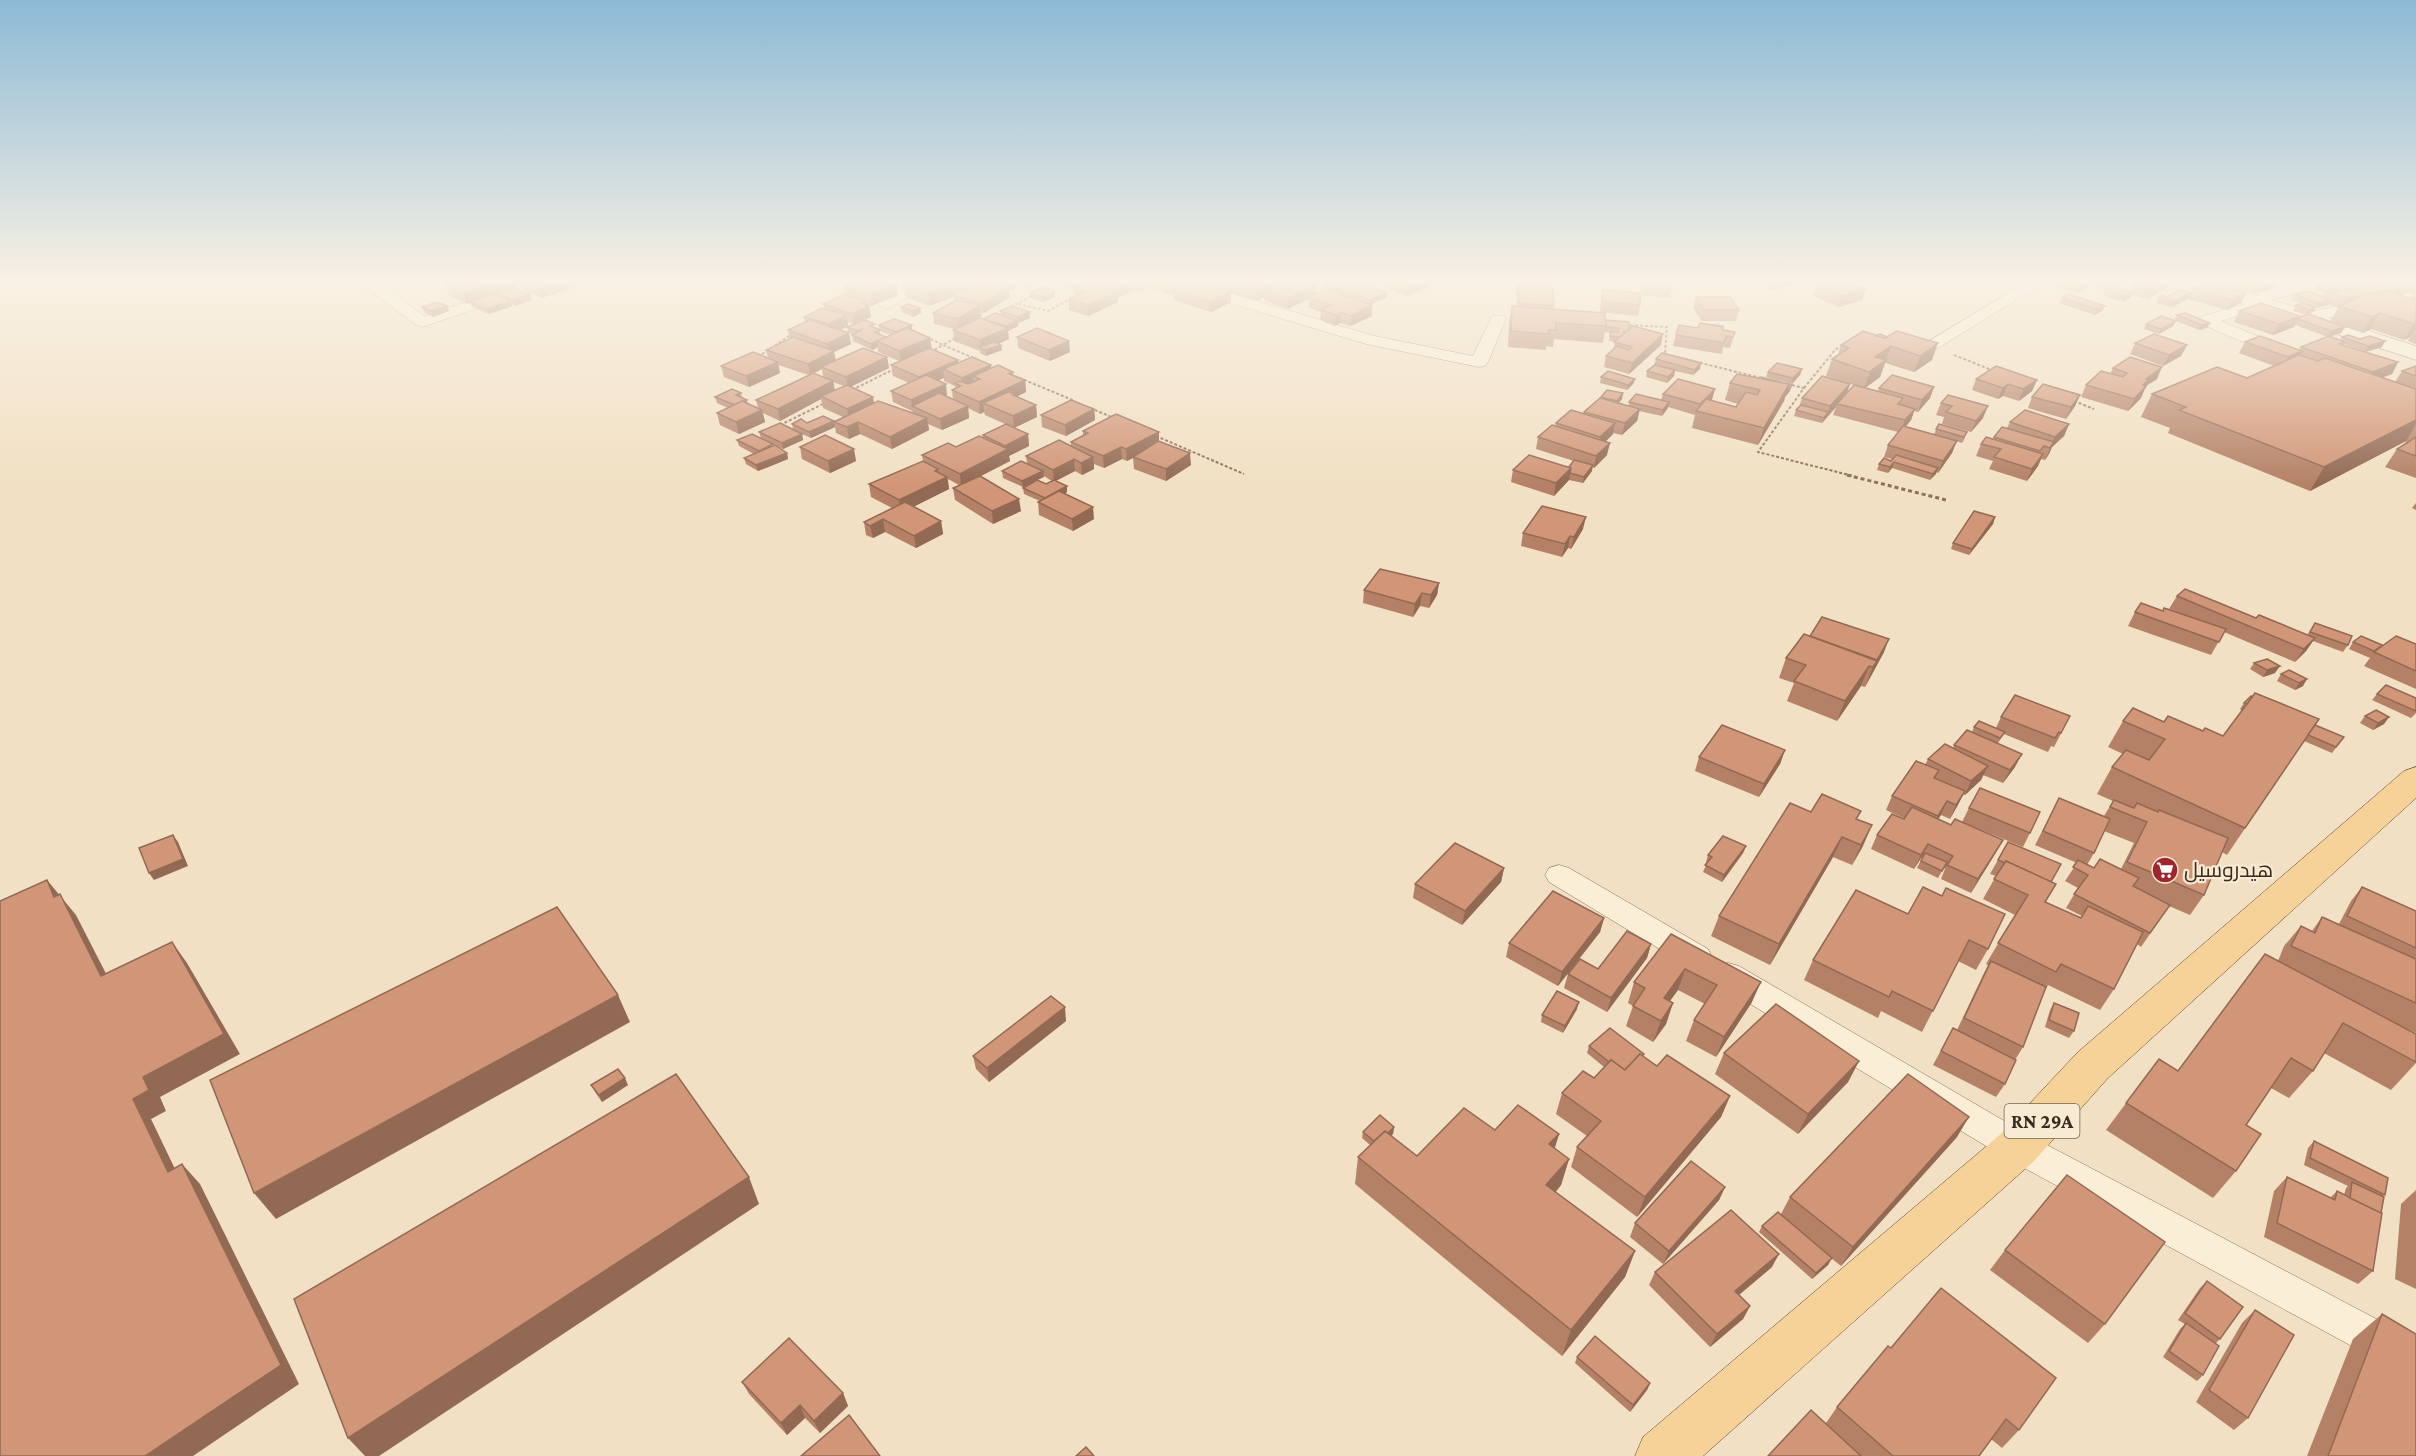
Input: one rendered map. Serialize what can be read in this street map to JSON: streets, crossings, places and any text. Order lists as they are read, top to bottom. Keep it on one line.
{"streets":{"main road":["RN 29A"]},"places":{"supermarket":["هيدروسيل"]}}
